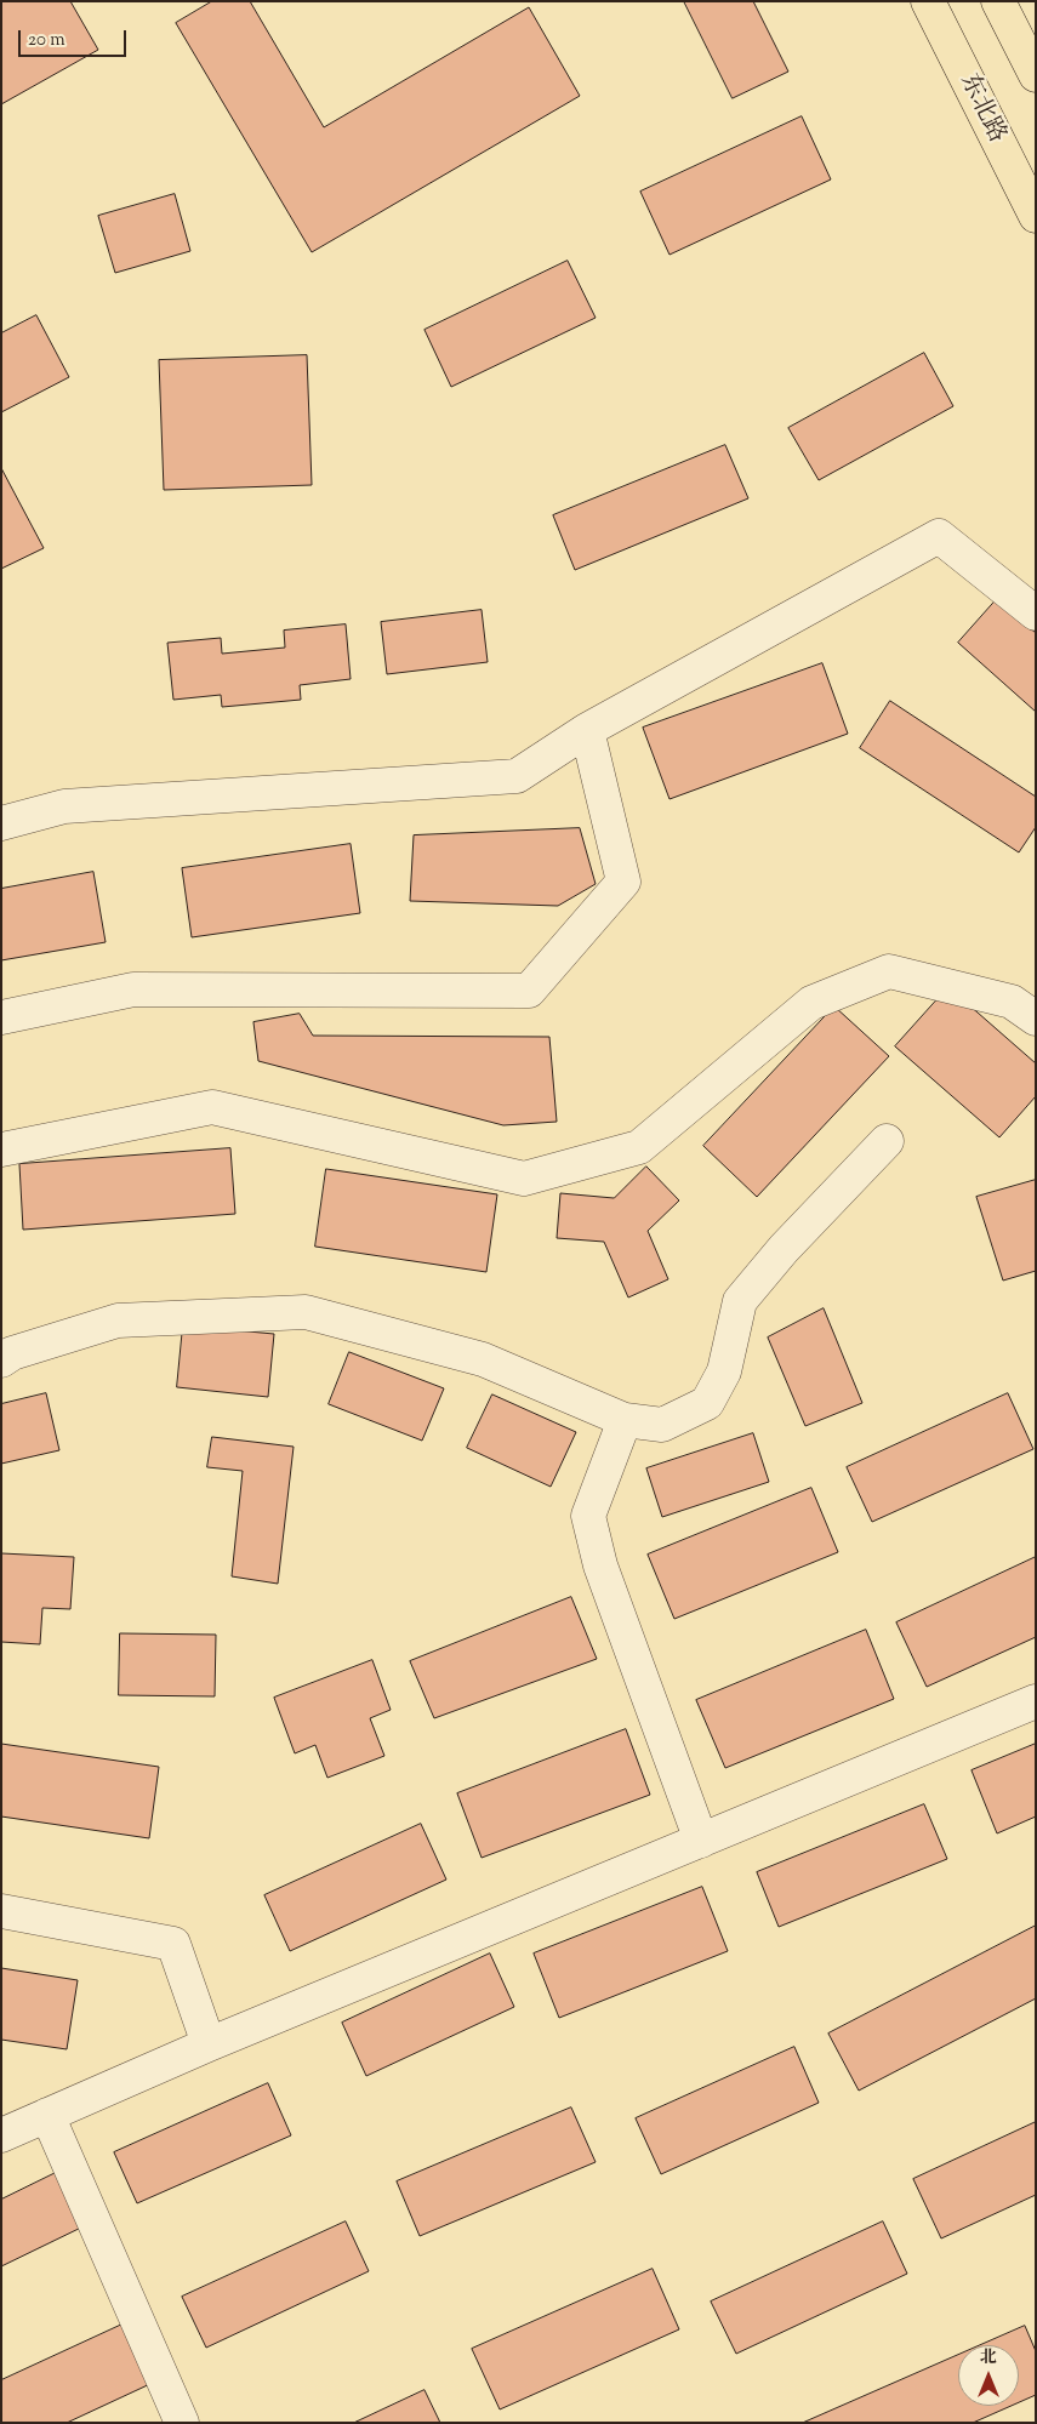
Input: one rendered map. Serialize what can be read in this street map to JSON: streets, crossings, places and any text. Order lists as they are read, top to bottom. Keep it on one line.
{"streets":{"main road":["东北路"]},"scale_bar":"20 m","north":"top"}
